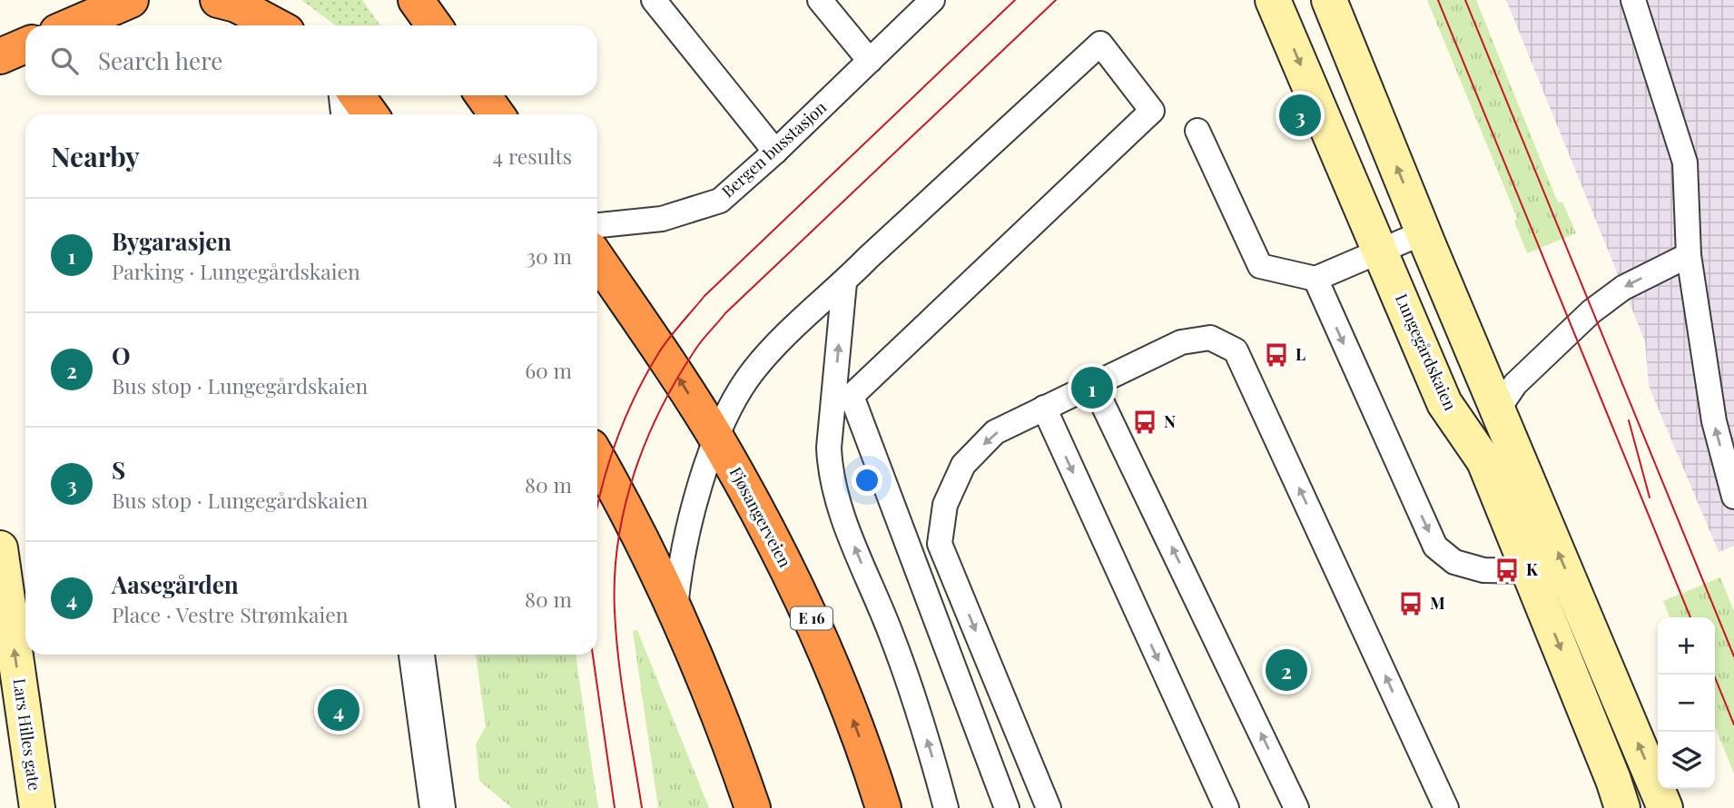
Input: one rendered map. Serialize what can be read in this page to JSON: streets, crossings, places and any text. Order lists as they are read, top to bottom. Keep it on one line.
{"streets":{"highway":["Fjøsangerveien","E 16"],"main road":["Lungegårdskaien","Lars Hilles gate"],"lane":["Bergen busstasjon"]},"one_way":["Lars Hilles gate"],"places":{"bus stop":["L","N","K","M"]},"page":{"search":"Search here","pins":["3","1","2","4"],"heading":["Nearby","4 results"],"list":[{"mark":"1","name":"Bygarasjen","note":"Parking · Lungegårdskaien","value":"30 m"},{"mark":"2","name":"O","note":"Bus stop · Lungegårdskaien","value":"60 m"},{"mark":"3","name":"S","note":"Bus stop · Lungegårdskaien","value":"80 m"},{"mark":"4","name":"Aasegården","note":"Place · Vestre Strømkaien","value":"80 m"}],"map_buttons":["+","−"]}}
